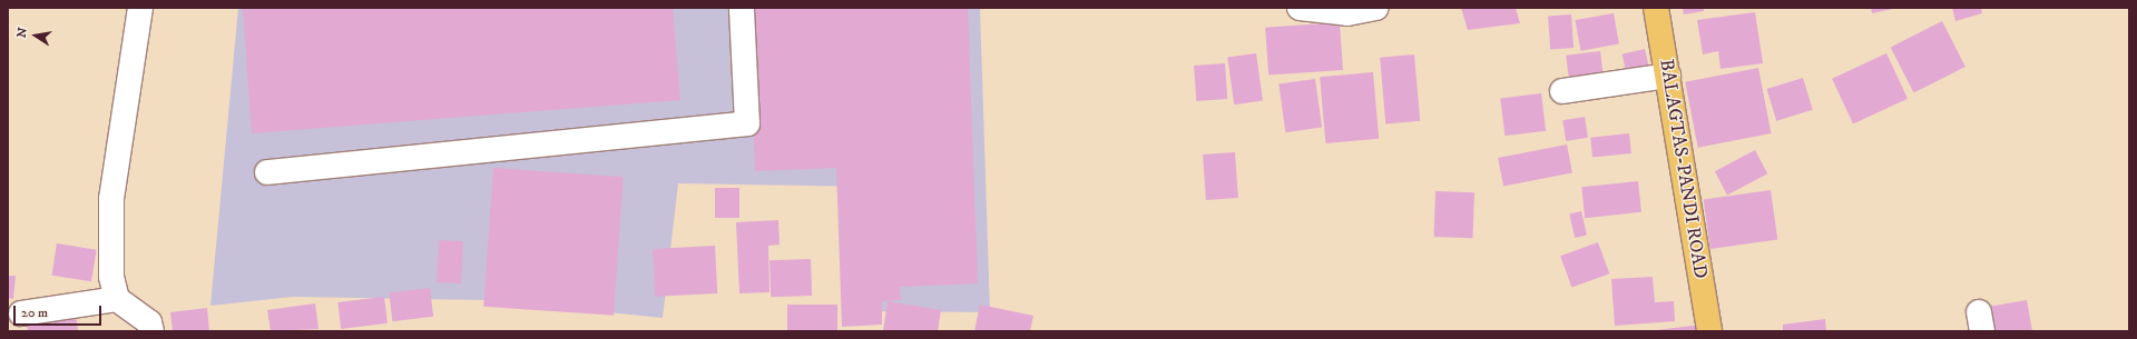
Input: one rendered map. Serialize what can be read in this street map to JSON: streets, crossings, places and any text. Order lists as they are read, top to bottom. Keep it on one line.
{"streets":{"main road":["BALAGTAS-PANDI ROAD"]},"scale_bar":"20 m","north":"left"}
